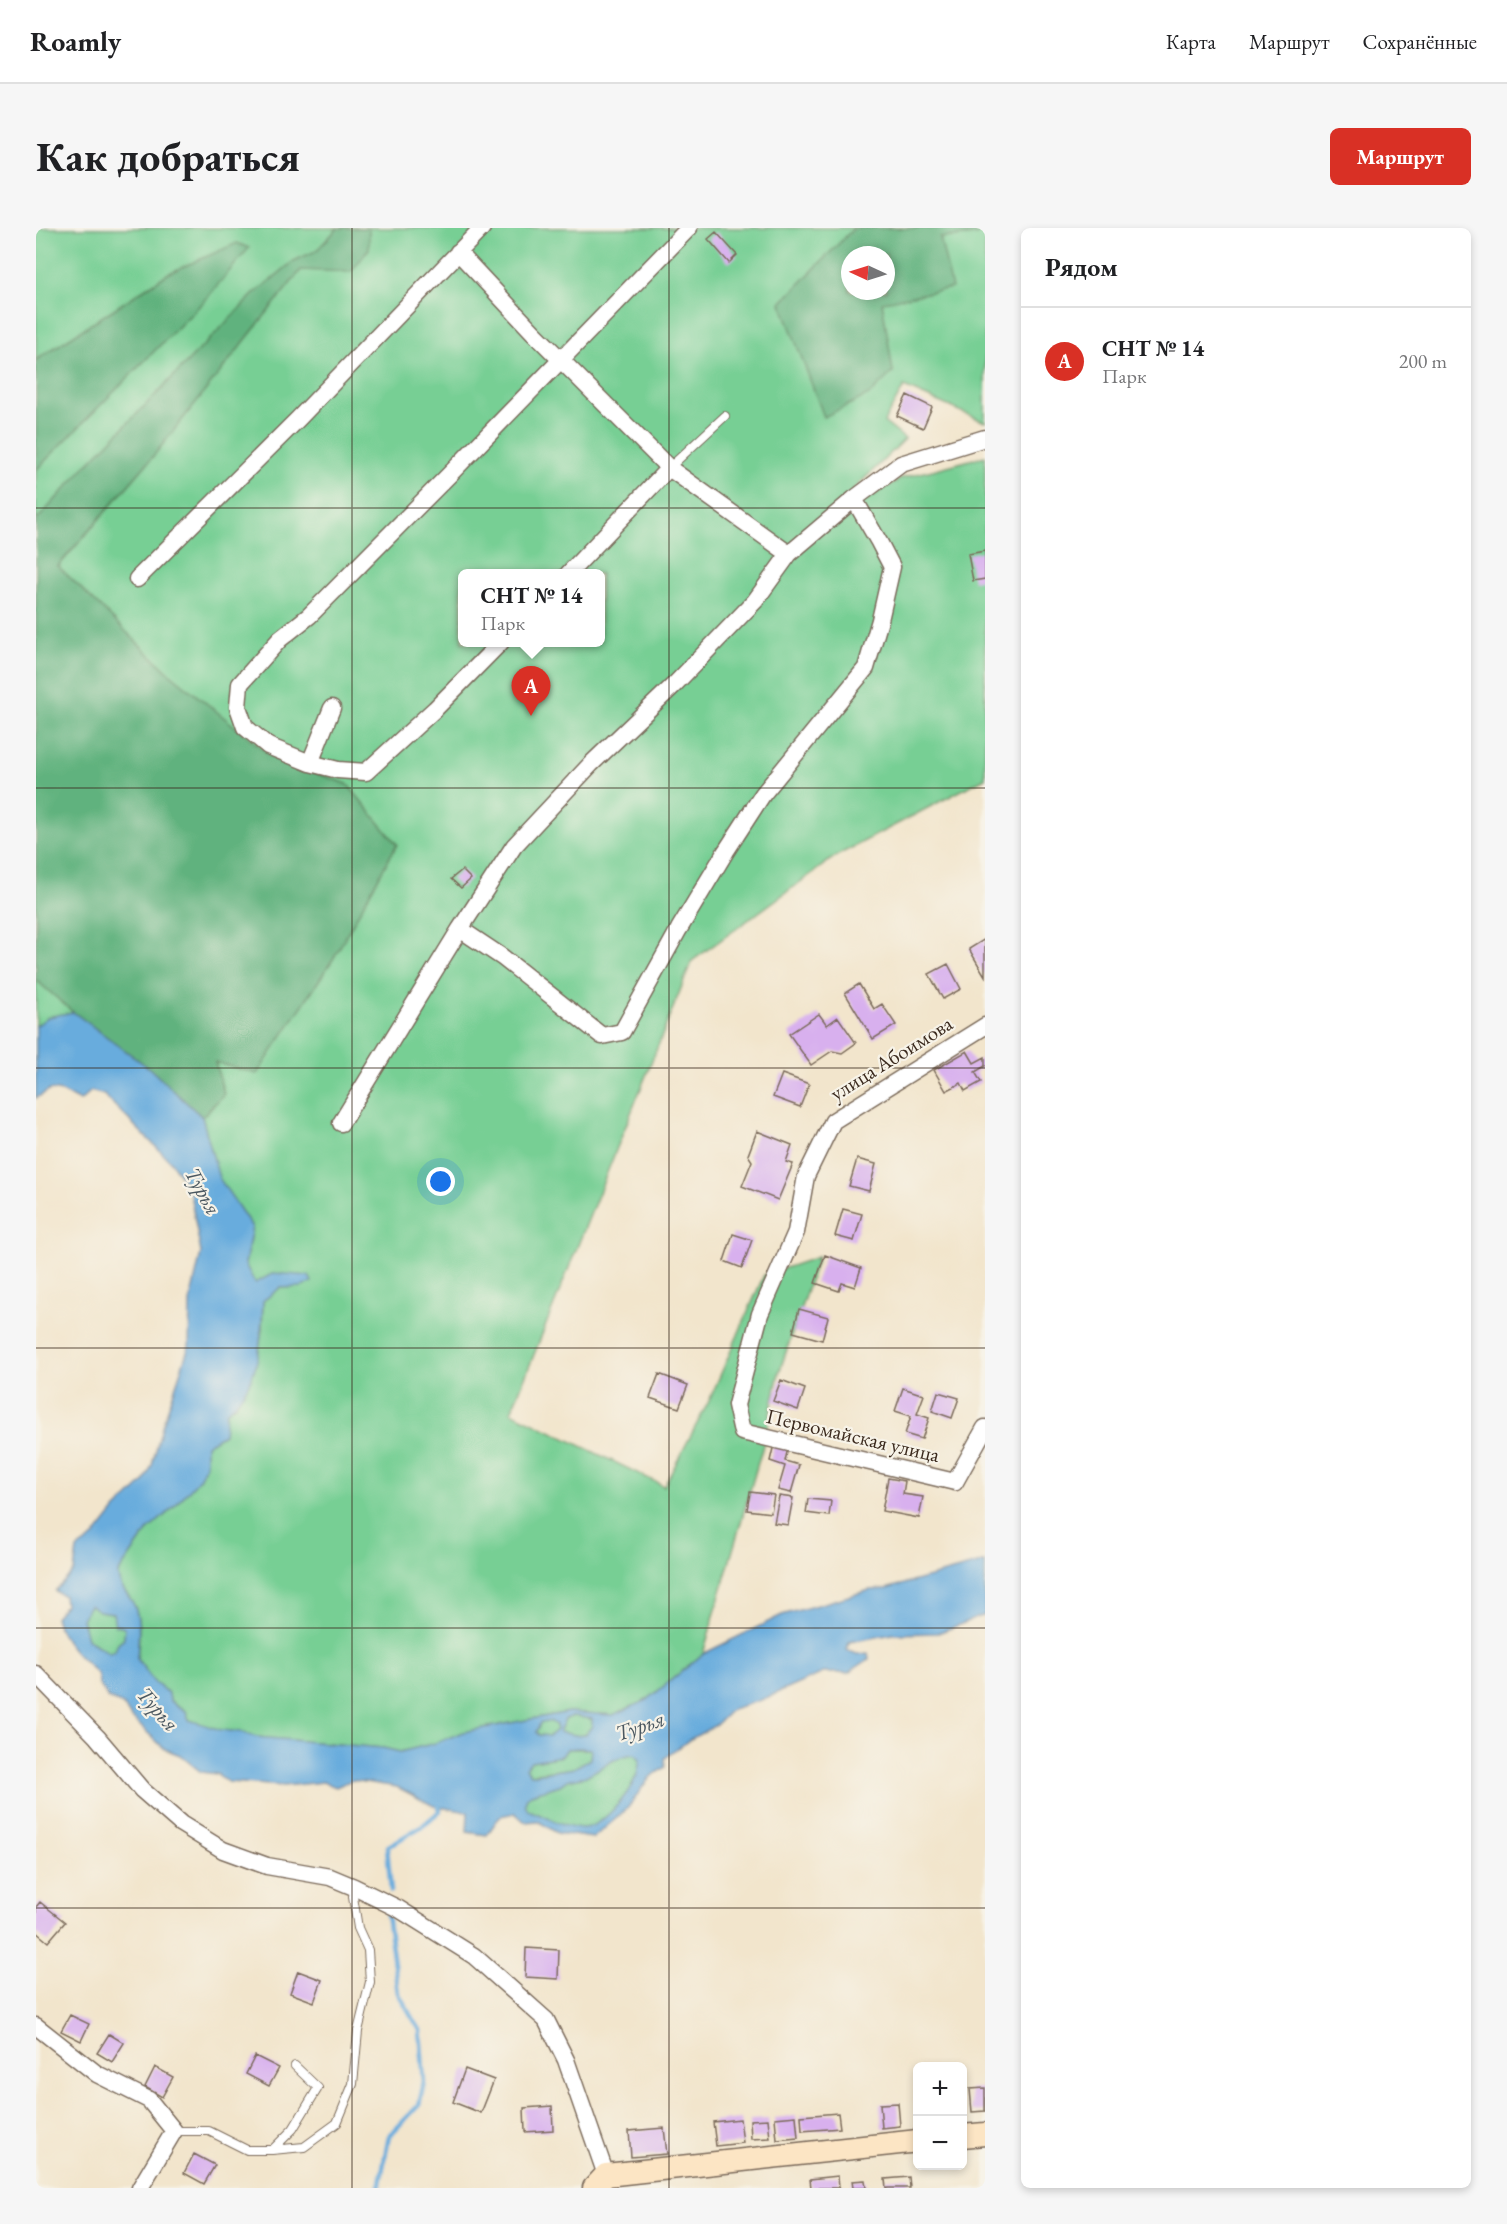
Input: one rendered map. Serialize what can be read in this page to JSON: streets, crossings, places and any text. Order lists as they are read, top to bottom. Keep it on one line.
{"streets":{"street":["улица Абоимова","Первомайская улица"]},"crossings":[["улица Абоимова","Первомайская улица"]],"water":["Турья"],"north":"left","page":{"header":"Roamly","nav":["Карта","Маршрут","Сохранённые"],"buttons":"Маршрут","title":"Как добраться","heading":"Рядом","list":[{"mark":"A","name":"СНТ № 14","note":"Парк","value":"200 m"}],"popup":["СНТ № 14","Парк"],"pins":"A","map_buttons":["+","−"]}}
